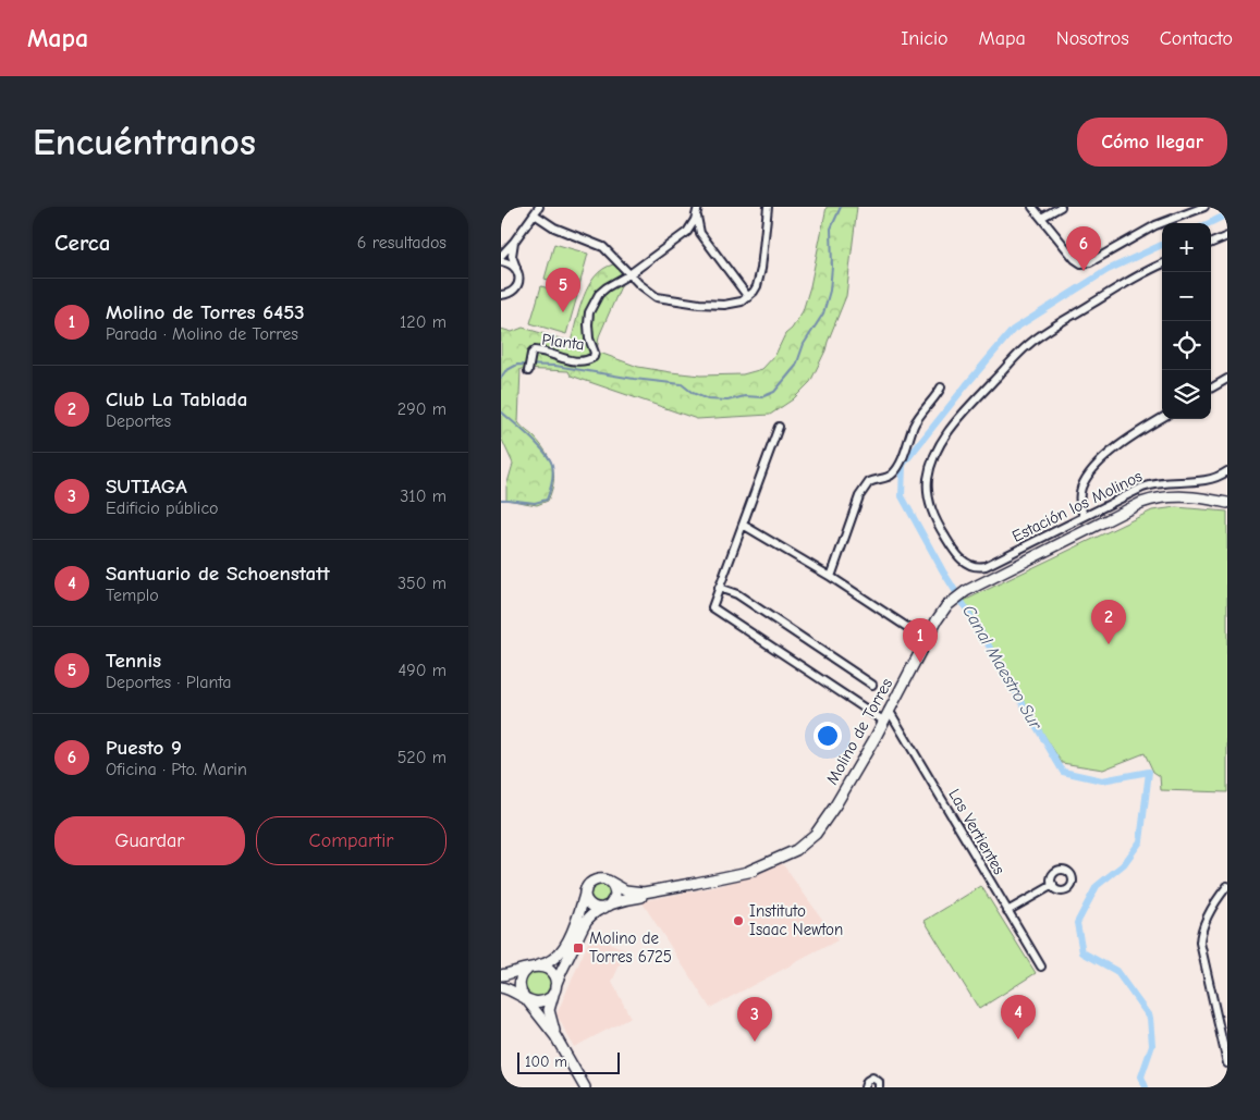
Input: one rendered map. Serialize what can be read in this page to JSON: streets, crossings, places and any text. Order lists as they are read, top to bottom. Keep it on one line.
{"streets":{"main road":["Molino de Torres"],"street":["Planta","Estación los Molinos","Las Vertientes"]},"crossings":[["Molino de Torres","Las Vertientes"]],"water":["Canal Maestro Sur"],"places":{"other":["Instituto Isaac Newton"],"transit":["Molino de Torres 6725"]},"scale_bar":"100 m","page":{"header":"Mapa","nav":["Inicio","Mapa","Nosotros","Contacto"],"buttons":["Cómo llegar",["Guardar","Compartir"]],"title":"Encuéntranos","heading":["Cerca","6 resultados"],"map_buttons":["+","−"],"pins":["6","5","2","1","4","3"],"list":[{"mark":"1","name":"Molino de Torres 6453","note":"Parada · Molino de Torres","value":"120 m"},{"mark":"2","name":"Club La Tablada","note":"Deportes","value":"290 m"},{"mark":"3","name":"SUTIAGA","note":"Edificio público","value":"310 m"},{"mark":"4","name":"Santuario de Schoenstatt","note":"Templo","value":"350 m"},{"mark":"5","name":"Tennis","note":"Deportes · Planta","value":"490 m"},{"mark":"6","name":"Puesto 9","note":"Oficina · Pto. Marin","value":"520 m"}],"scale":"100 m"}}
